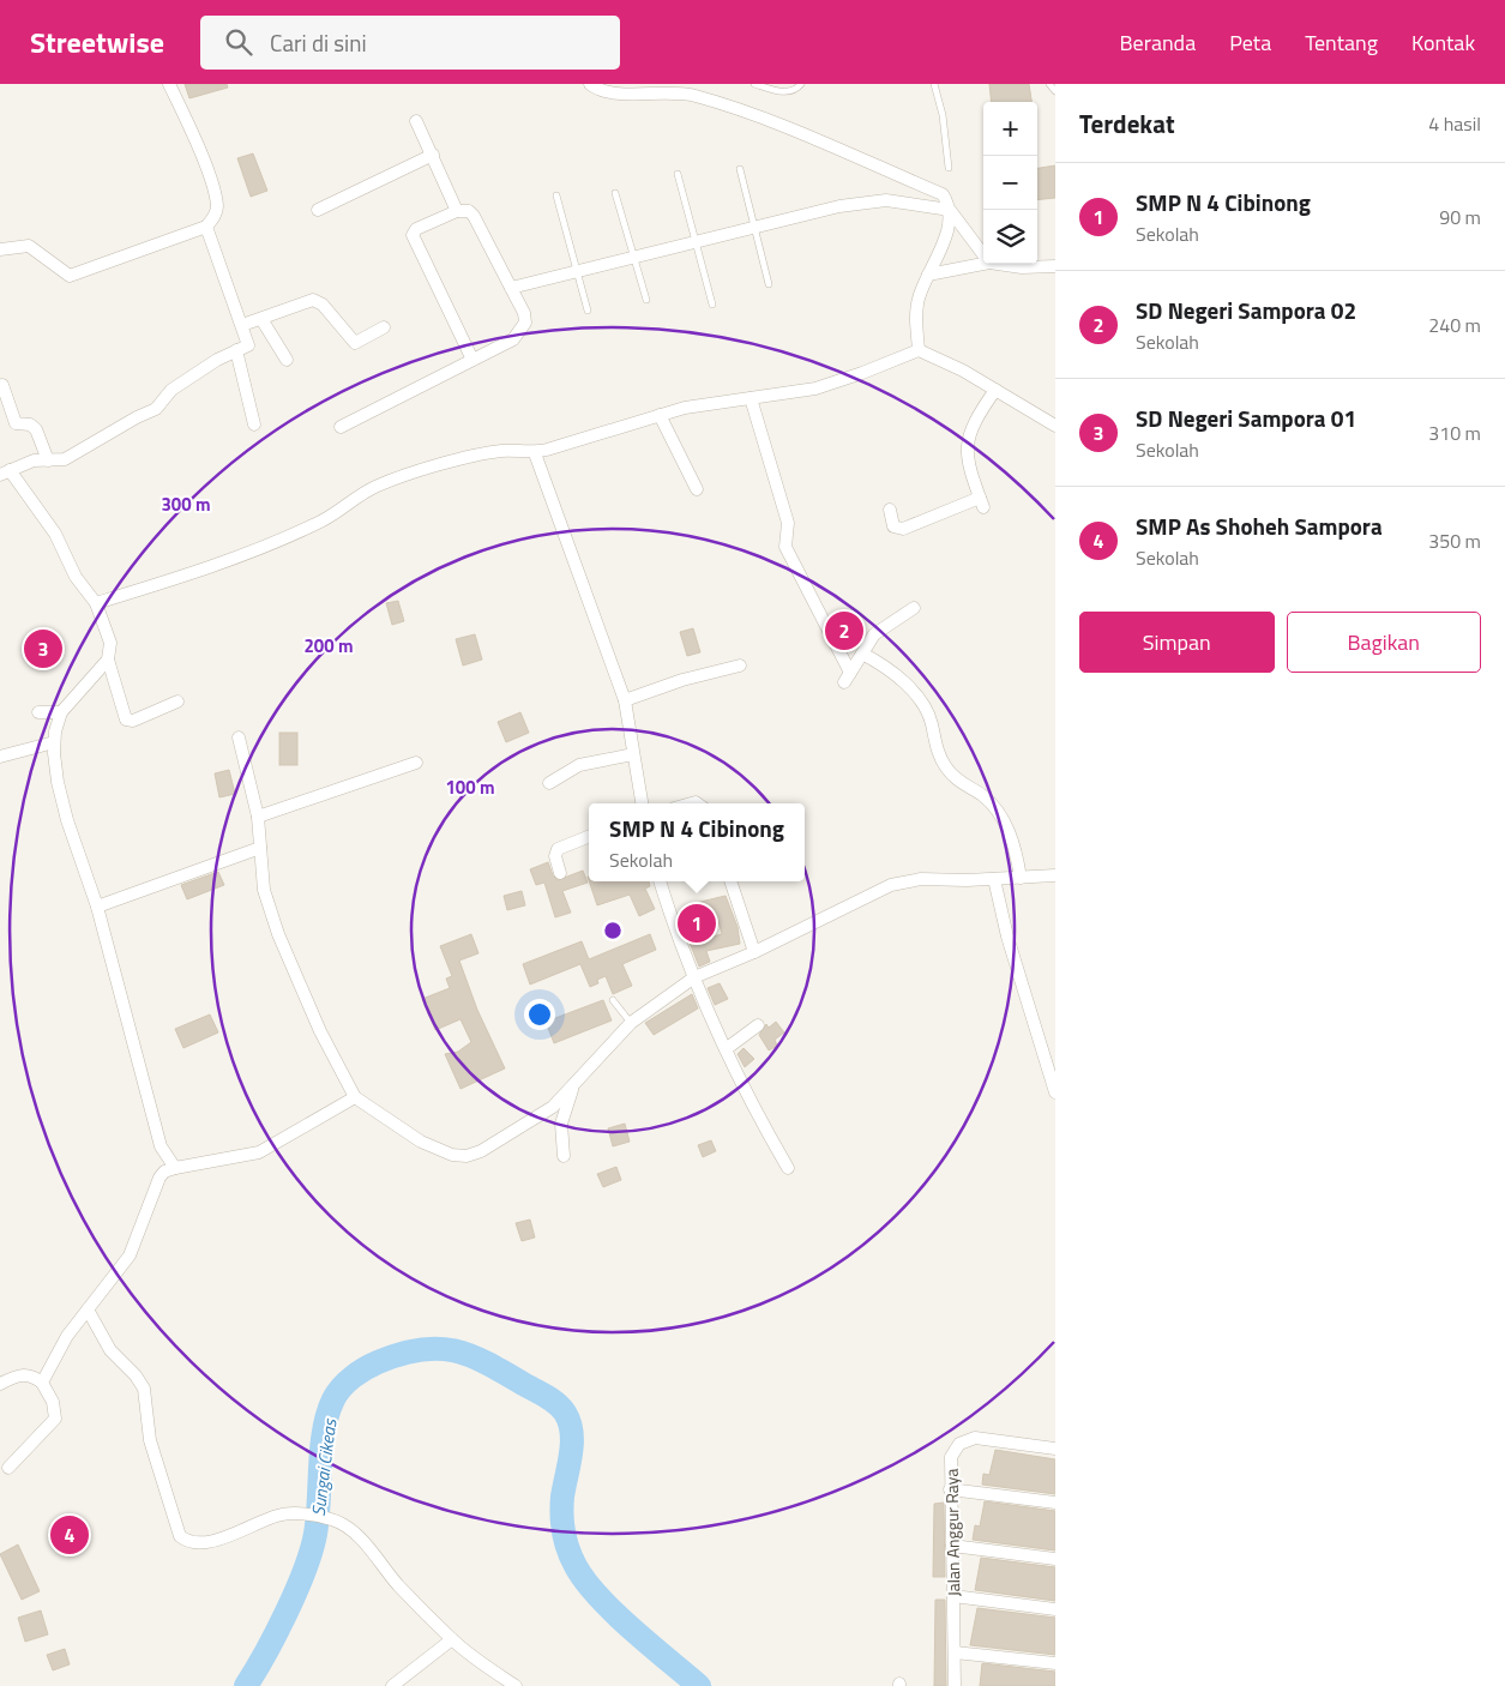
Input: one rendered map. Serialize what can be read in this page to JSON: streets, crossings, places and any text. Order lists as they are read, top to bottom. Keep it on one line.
{"streets":{"street":["Jalan Anggur Raya"]},"water":["Sungai Cikeas"],"page":{"header":"Streetwise","search":"Cari di sini","nav":["Beranda","Peta","Tentang","Kontak"],"heading":["Terdekat","4 hasil"],"map_buttons":["+","−"],"list":[{"mark":"1","name":"SMP N 4 Cibinong","note":"Sekolah","value":"90 m"},{"mark":"2","name":"SD Negeri Sampora 02","note":"Sekolah","value":"240 m"},{"mark":"3","name":"SD Negeri Sampora 01","note":"Sekolah","value":"310 m"},{"mark":"4","name":"SMP As Shoheh Sampora","note":"Sekolah","value":"350 m"}],"buttons":["Simpan","Bagikan"],"pins":["2","3","1","4"],"popup":["SMP N 4 Cibinong","Sekolah"]},"rings":["300 m","200 m","100 m"]}
